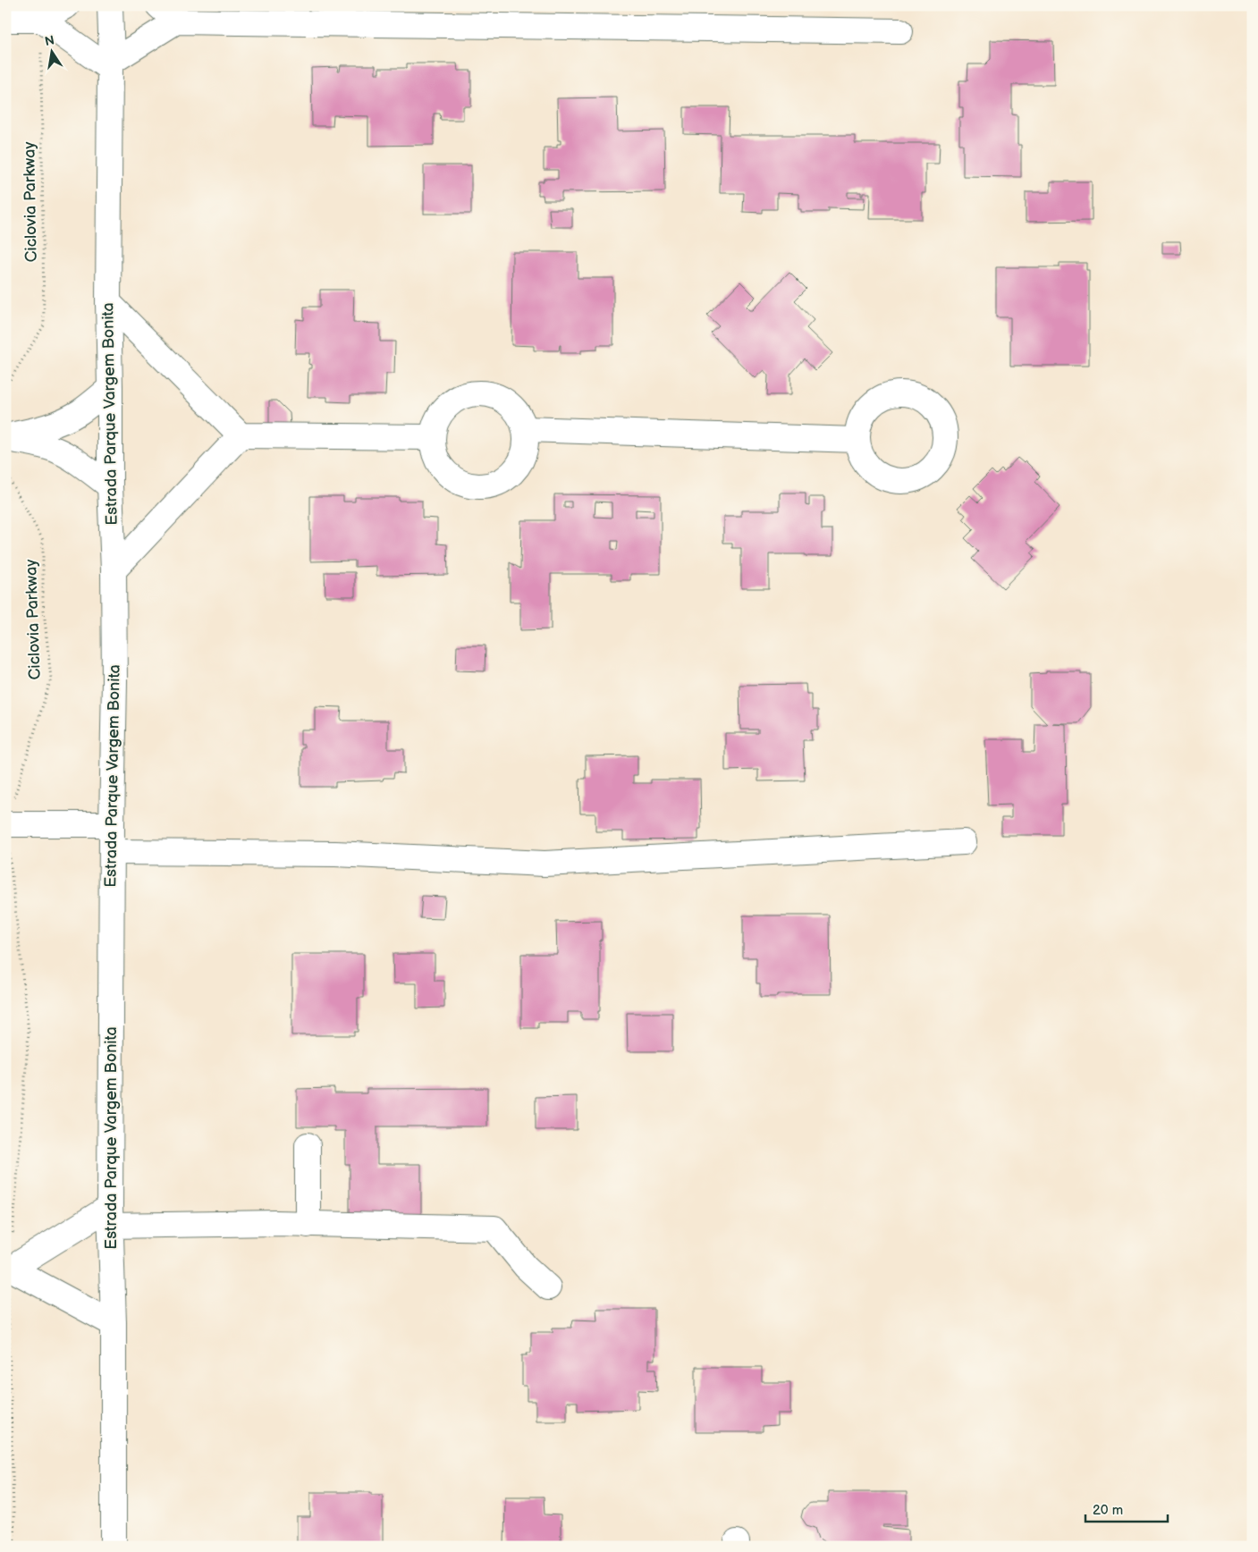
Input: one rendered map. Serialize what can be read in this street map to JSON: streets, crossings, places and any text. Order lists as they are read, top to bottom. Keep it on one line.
{"streets":{"street":["Estrada Parque Vargem Bonita"],"path":["Ciclovia Parkway"]},"scale_bar":"20 m","north":"top"}
